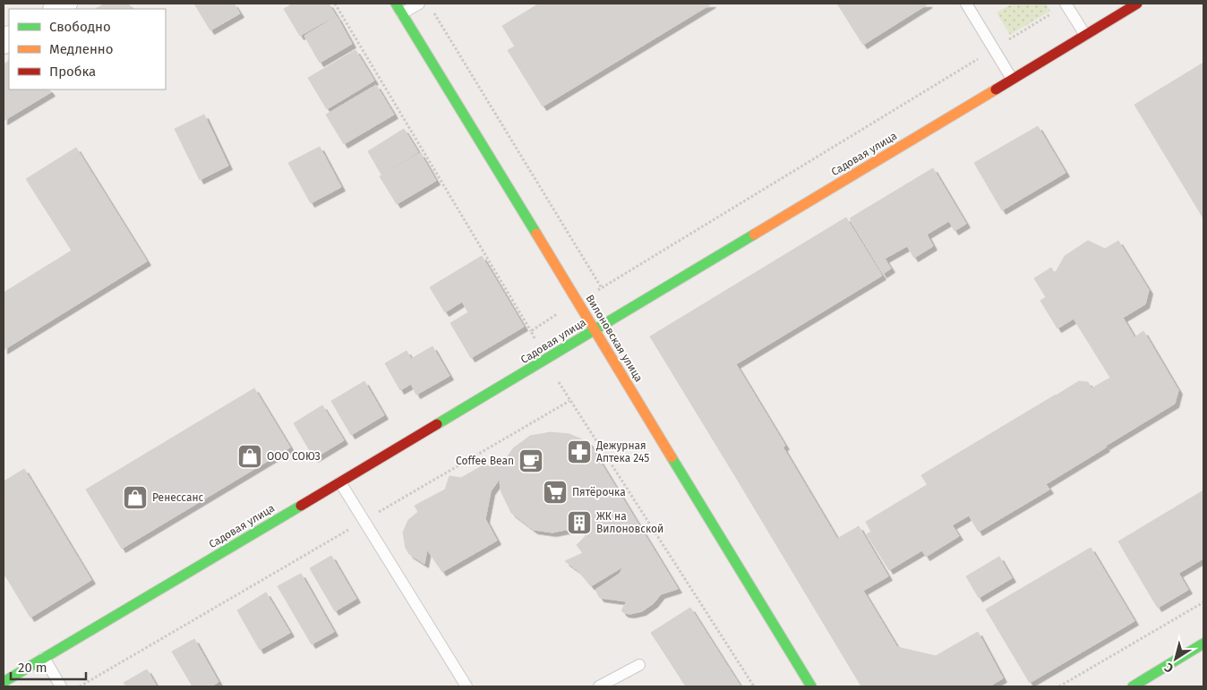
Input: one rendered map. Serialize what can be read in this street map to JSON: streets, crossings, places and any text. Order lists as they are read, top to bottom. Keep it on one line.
{"streets":{"street":["Садовая улица","Вилоновская улица"]},"crossings":[["Садовая улица","Вилоновская улица"]],"places":{"pharmacy":["Дежурная Аптека 245"],"shop":["ООО СОЮЗ","Ренессанс"],"cafe":["Coffee Bean"],"supermarket":["Пятёрочка"],"building":["ЖК на Вилоновской"]},"legend":["Свободно","Медленно","Пробка"],"scale_bar":"20 m","north":"bottom left"}
